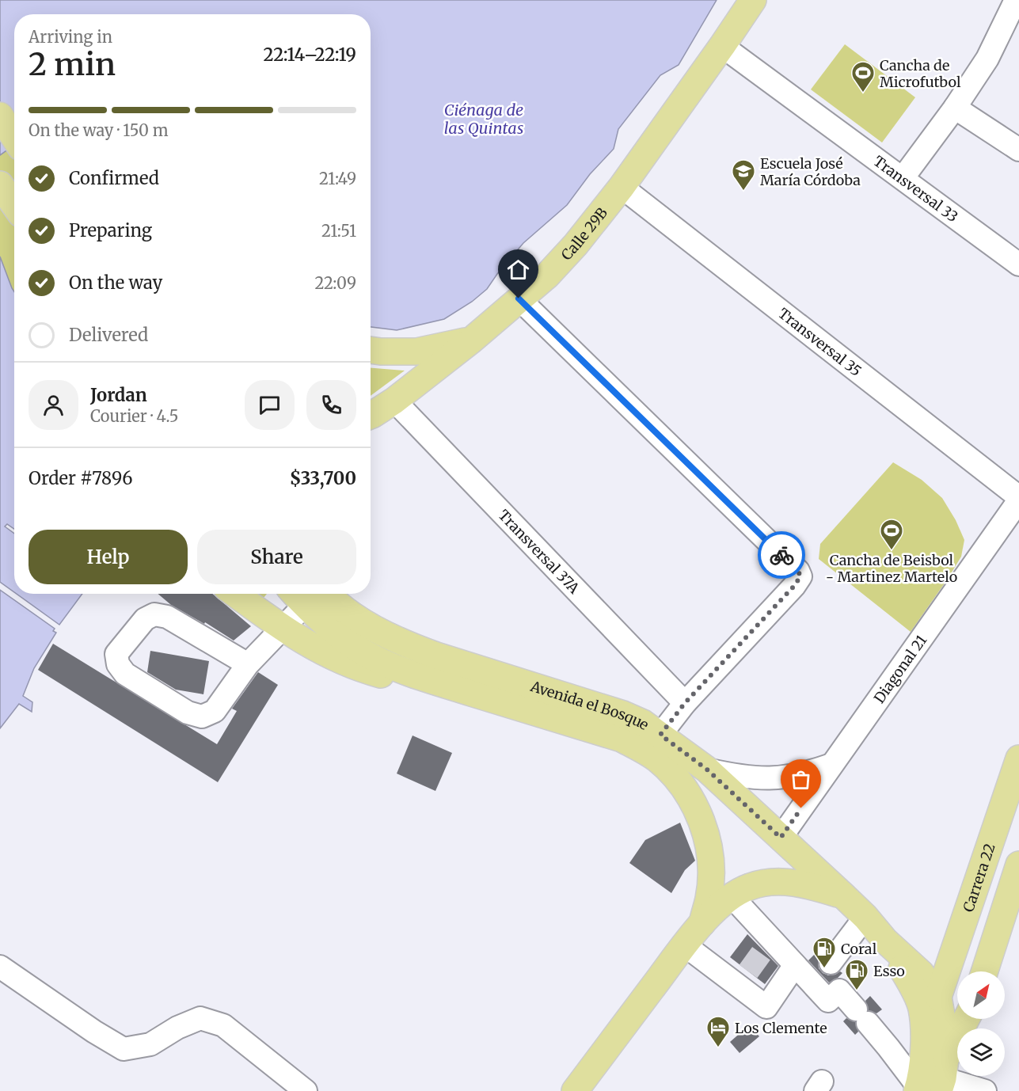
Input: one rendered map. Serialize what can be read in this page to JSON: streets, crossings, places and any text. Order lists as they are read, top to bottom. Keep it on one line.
{"streets":{"main road":["Calle 29B","Avenida el Bosque","Carrera 22"],"street":["Transversal 33","Transversal 35","Transversal 37A","Diagonal 21"]},"crossings":[["Transversal 33","Calle 29B"],["Calle 29B","Transversal 35"],["Calle 29B","Transversal 37A"],["Transversal 35","Diagonal 21"],["Diagonal 21","Avenida el Bosque"],["Avenida el Bosque","Carrera 22"]],"water":["Ciénaga de las Quintas"],"places":{"sports":["Cancha de Microfutbol","Cancha de Beisbol - Martinez Martelo"],"school or university":["Escuela José María Córdoba"],"fuel station":["Coral","Esso"],"hotel":["Los Clemente"]},"north":"top right","page":{"heading":["2 min","Arriving in","22:14–22:19"],"panel":["Jordan","Courier · 4.5","Order #7896","$33,700"],"bar":"On the way · 150 m","list":[["Confirmed","21:49"],["Preparing","21:51"],["On the way","22:09"],"Delivered"],"buttons":["Help","Share"]}}
